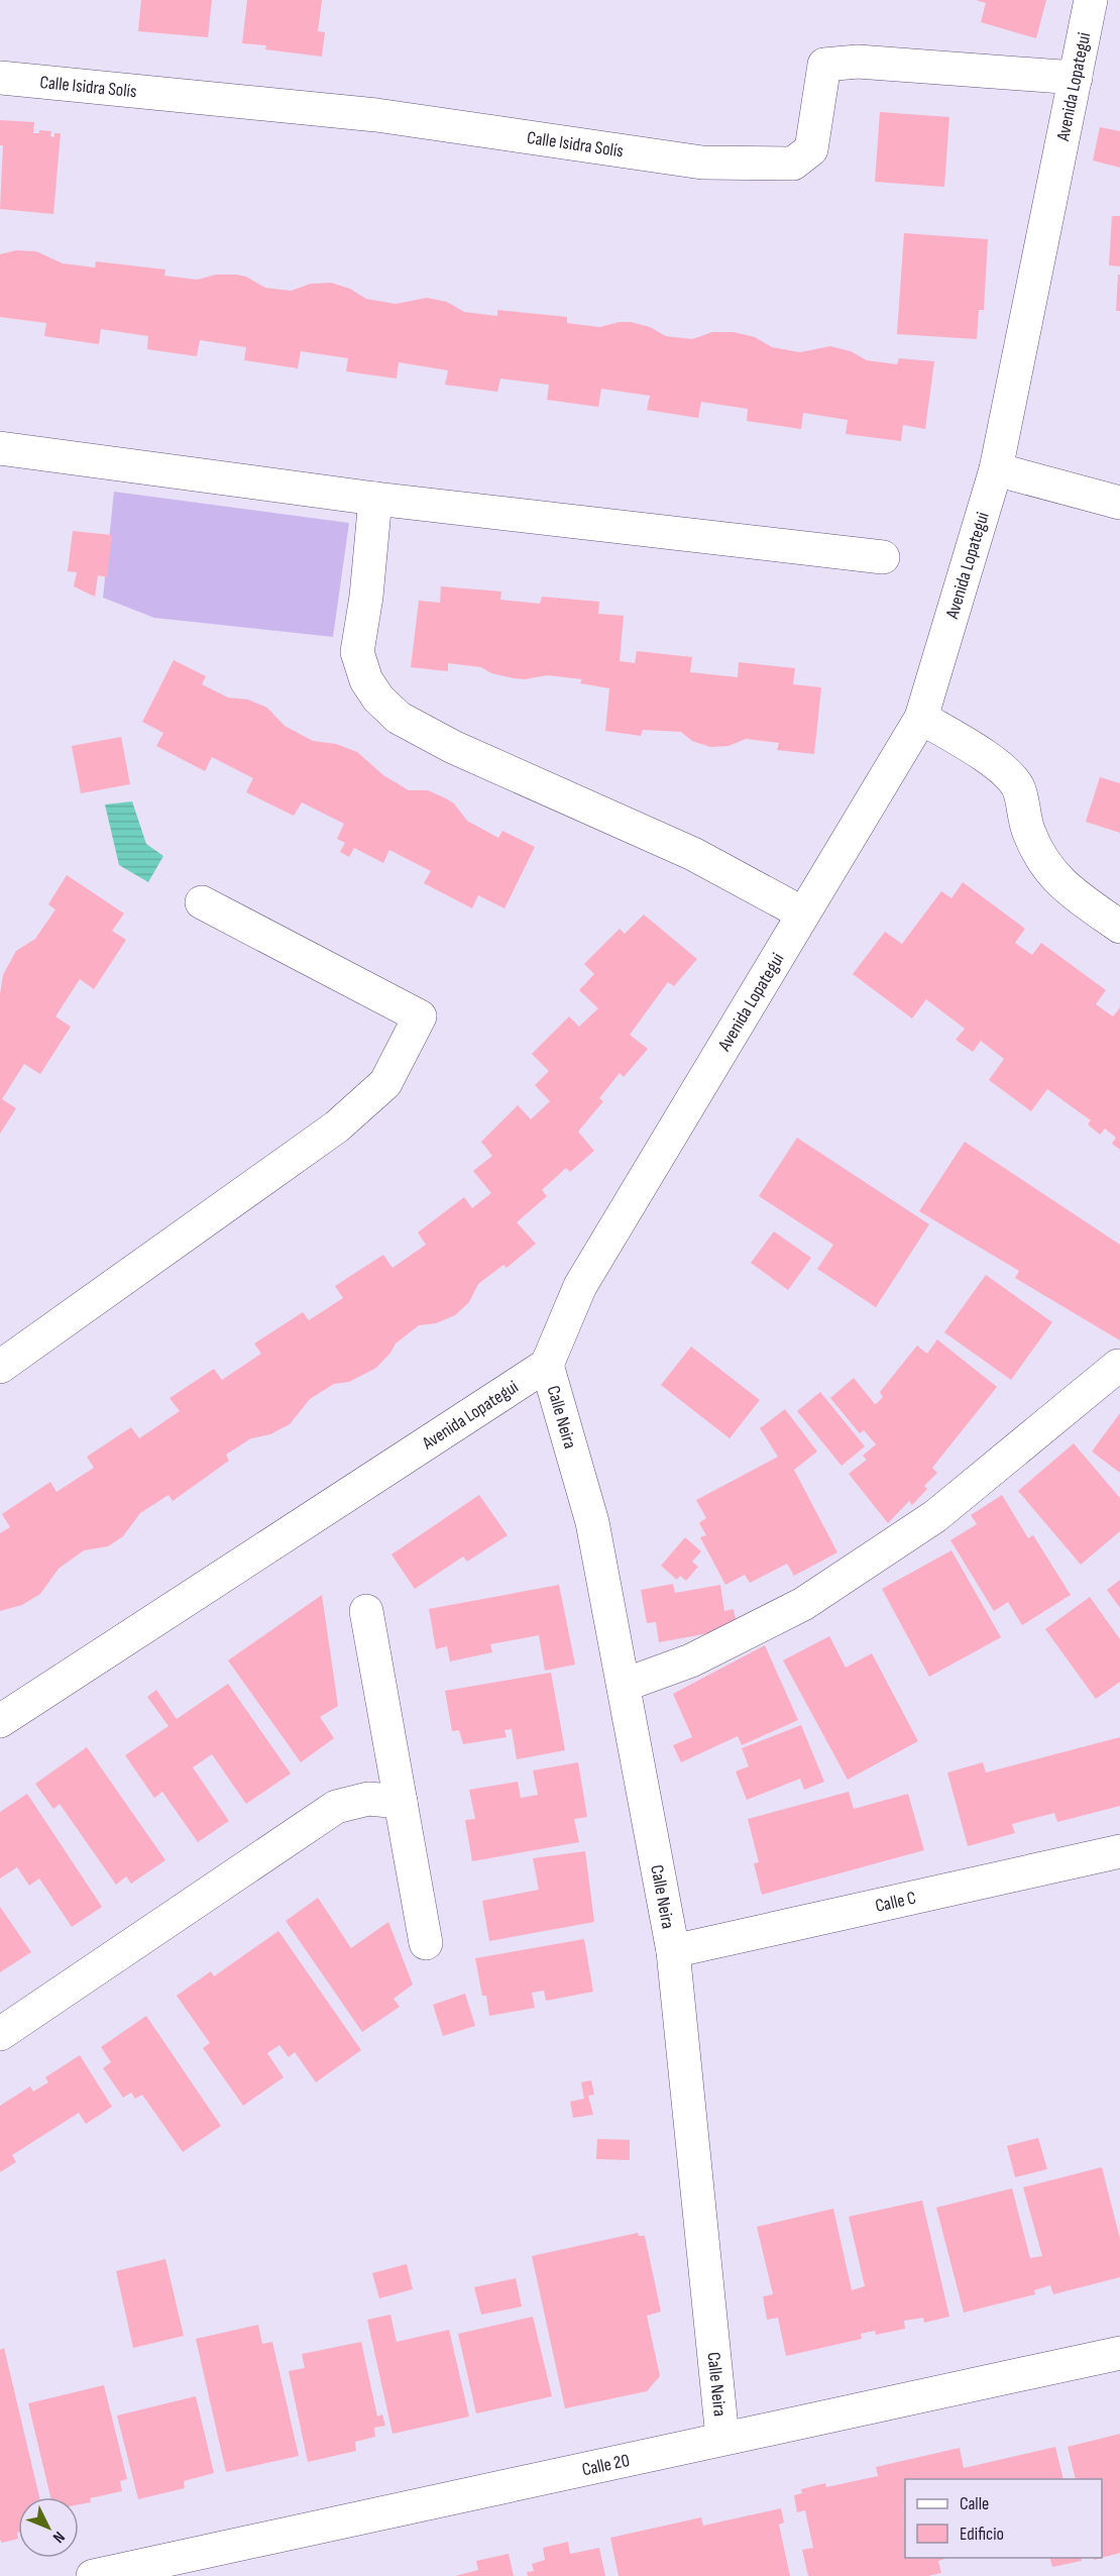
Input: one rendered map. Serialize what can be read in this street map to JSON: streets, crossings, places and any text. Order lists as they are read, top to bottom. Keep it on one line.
{"streets":{"street":["Calle Isidra Solís","Avenida Lopategui","Calle Neira","Calle C","Calle 20"]},"crossings":[["Calle Isidra Solís","Avenida Lopategui"],["Avenida Lopategui","Calle Neira"],["Calle Neira","Calle C"],["Calle Neira","Calle 20"]],"legend":["Calle","Edificio"],"north":"bottom right"}
